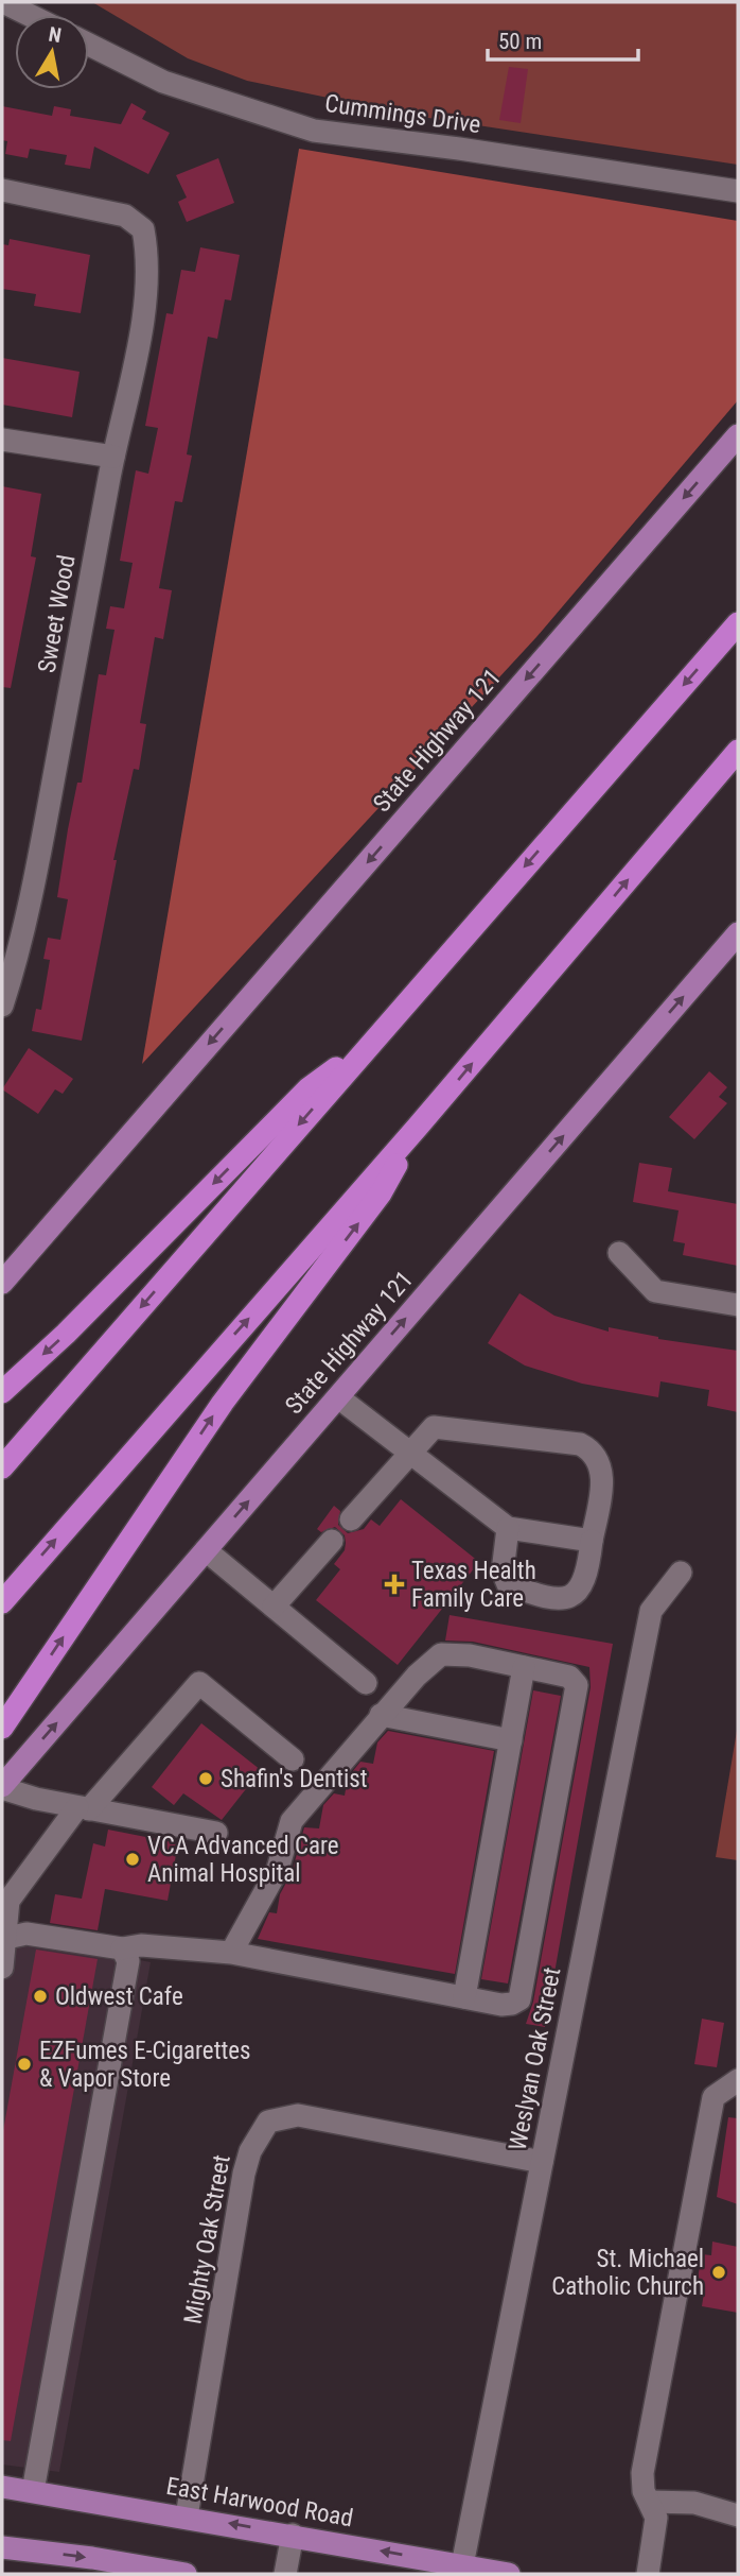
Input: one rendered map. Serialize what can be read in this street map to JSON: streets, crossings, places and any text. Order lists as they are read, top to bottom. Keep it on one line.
{"streets":{"main road":["State Highway 121","East Harwood Road"],"street":["Cummings Drive","Sweet Wood","Weslyan Oak Street","Mighty Oak Street"]},"crossings":[["Weslyan Oak Street","Mighty Oak Street"],["Weslyan Oak Street","East Harwood Road"],["Mighty Oak Street","East Harwood Road"]],"one_way":["East Harwood Road"],"places":{"health":["Texas Health Family Care"],"other":["Shafin's Dentist","VCA Advanced Care Animal Hospital","Oldwest Cafe","EZFumes E-Cigarettes & Vapor Store","St. Michael Catholic Church"]},"scale_bar":"50 m","north":"top"}
